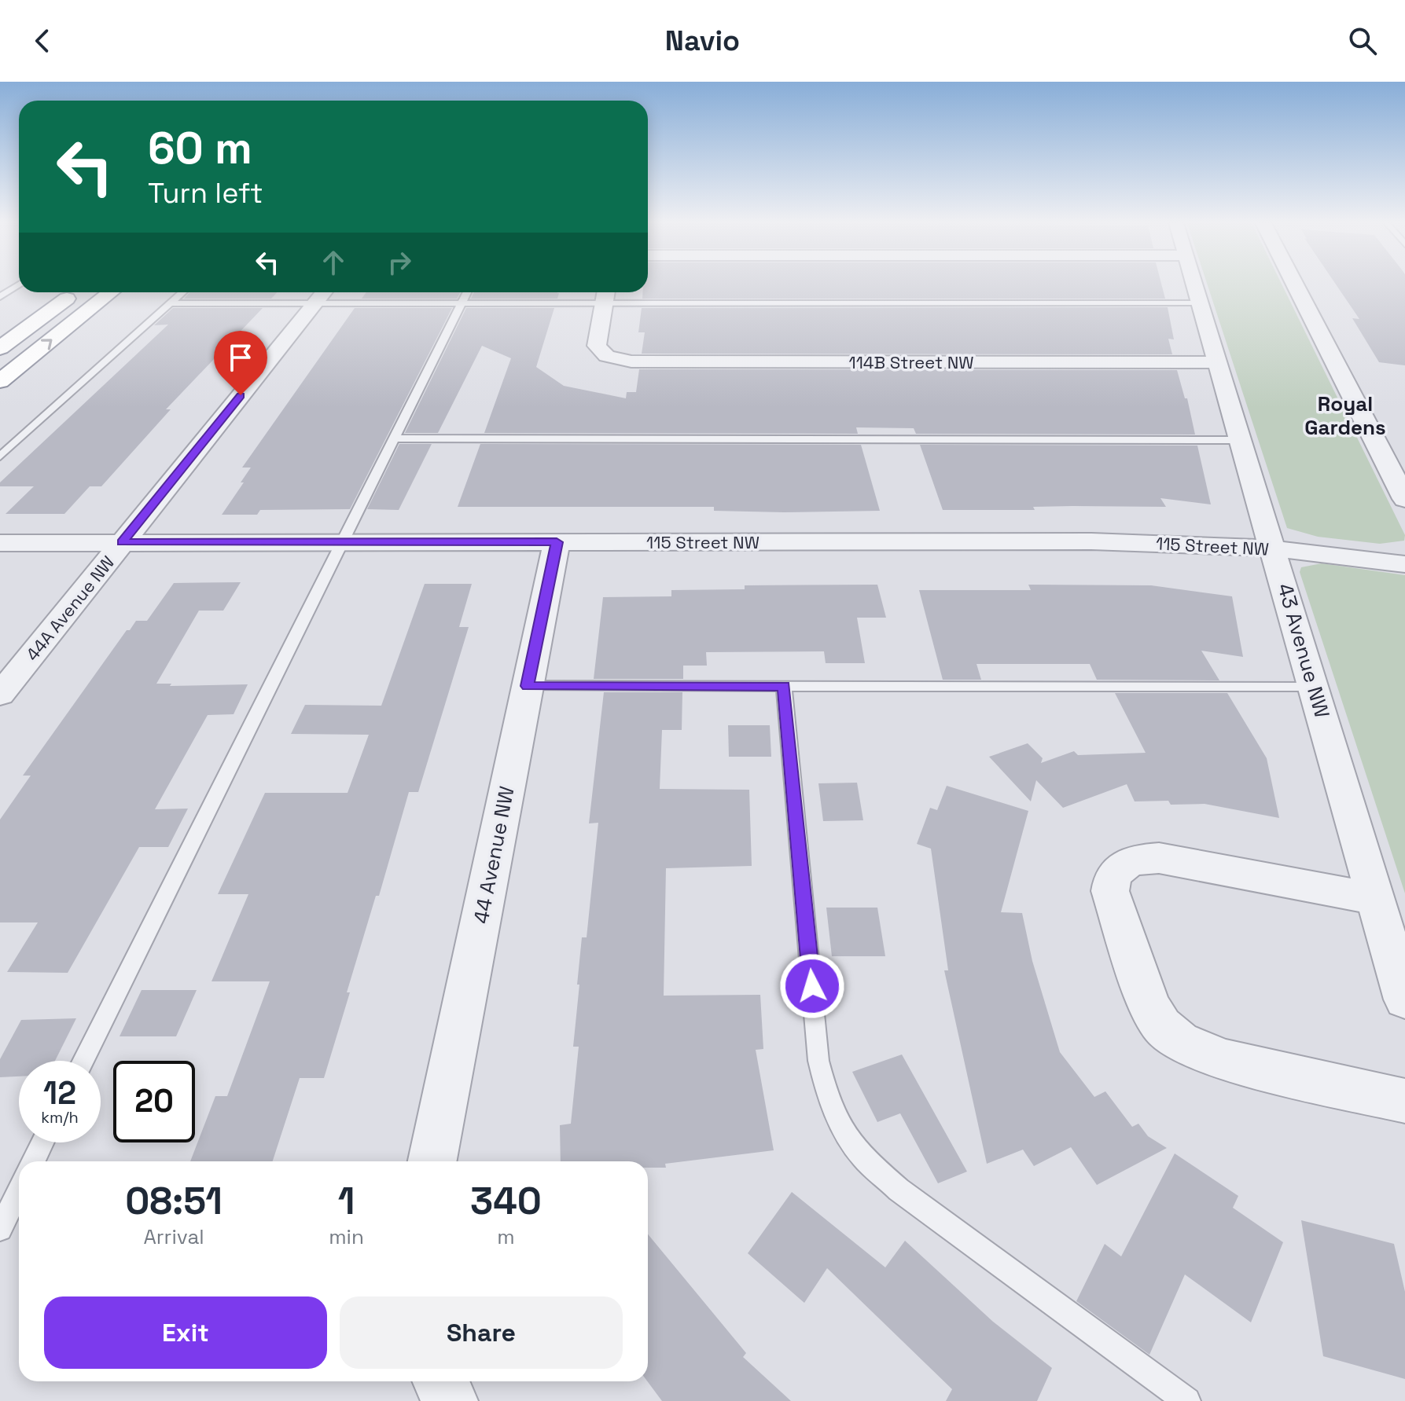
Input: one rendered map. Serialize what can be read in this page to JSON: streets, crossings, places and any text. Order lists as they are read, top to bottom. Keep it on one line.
{"streets":{"street":["114B Street NW","115 Street NW","44A Avenue NW","43 Avenue NW","44 Avenue NW"]},"crossings":[["114B Street NW","43 Avenue NW"],["115 Street NW","44A Avenue NW"],["115 Street NW","43 Avenue NW"],["115 Street NW","44 Avenue NW"]],"districts":["Royal Gardens"],"page":{"header":"Navio","turn":["60 m","Turn left"],"speed":"12 km/h","limit":"20","eta":["08:51","Arrival","1","min","340","m"],"buttons":["Exit","Share"]}}
